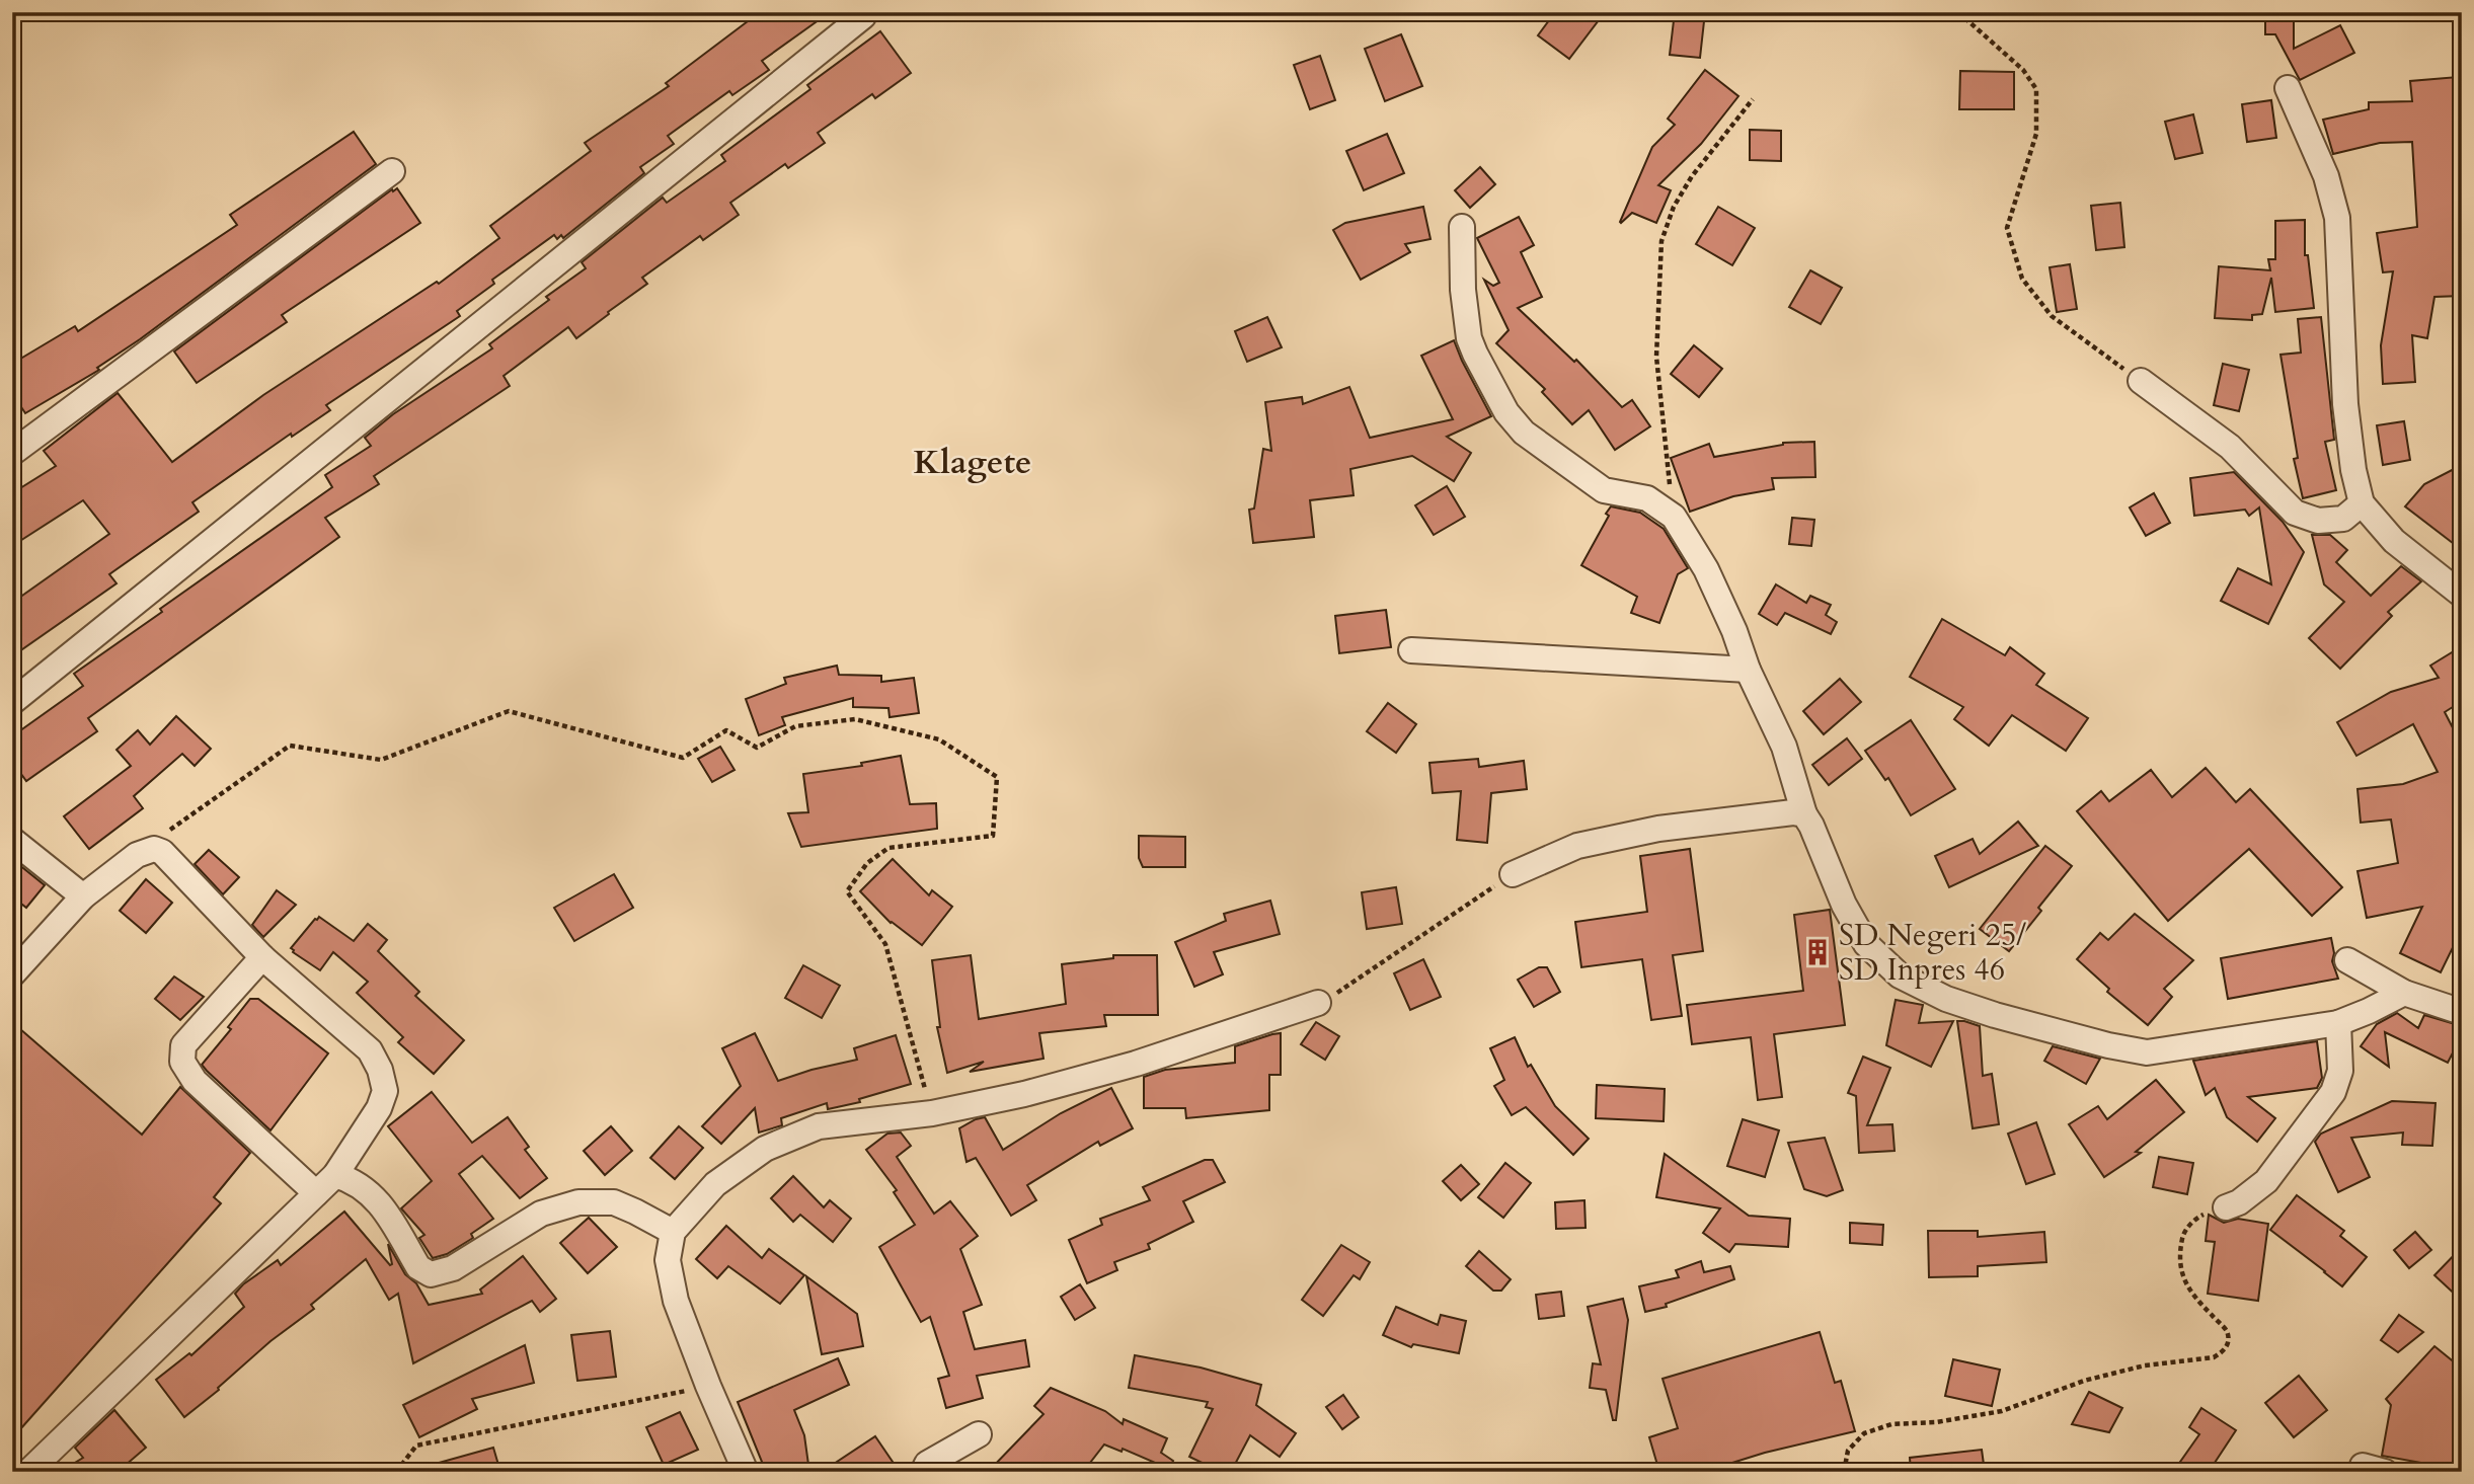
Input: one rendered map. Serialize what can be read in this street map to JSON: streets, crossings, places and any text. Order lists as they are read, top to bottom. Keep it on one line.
{"districts":["Klagete"],"places":{"building":["SD Negeri 25/ SD Inpres 46"]}}
